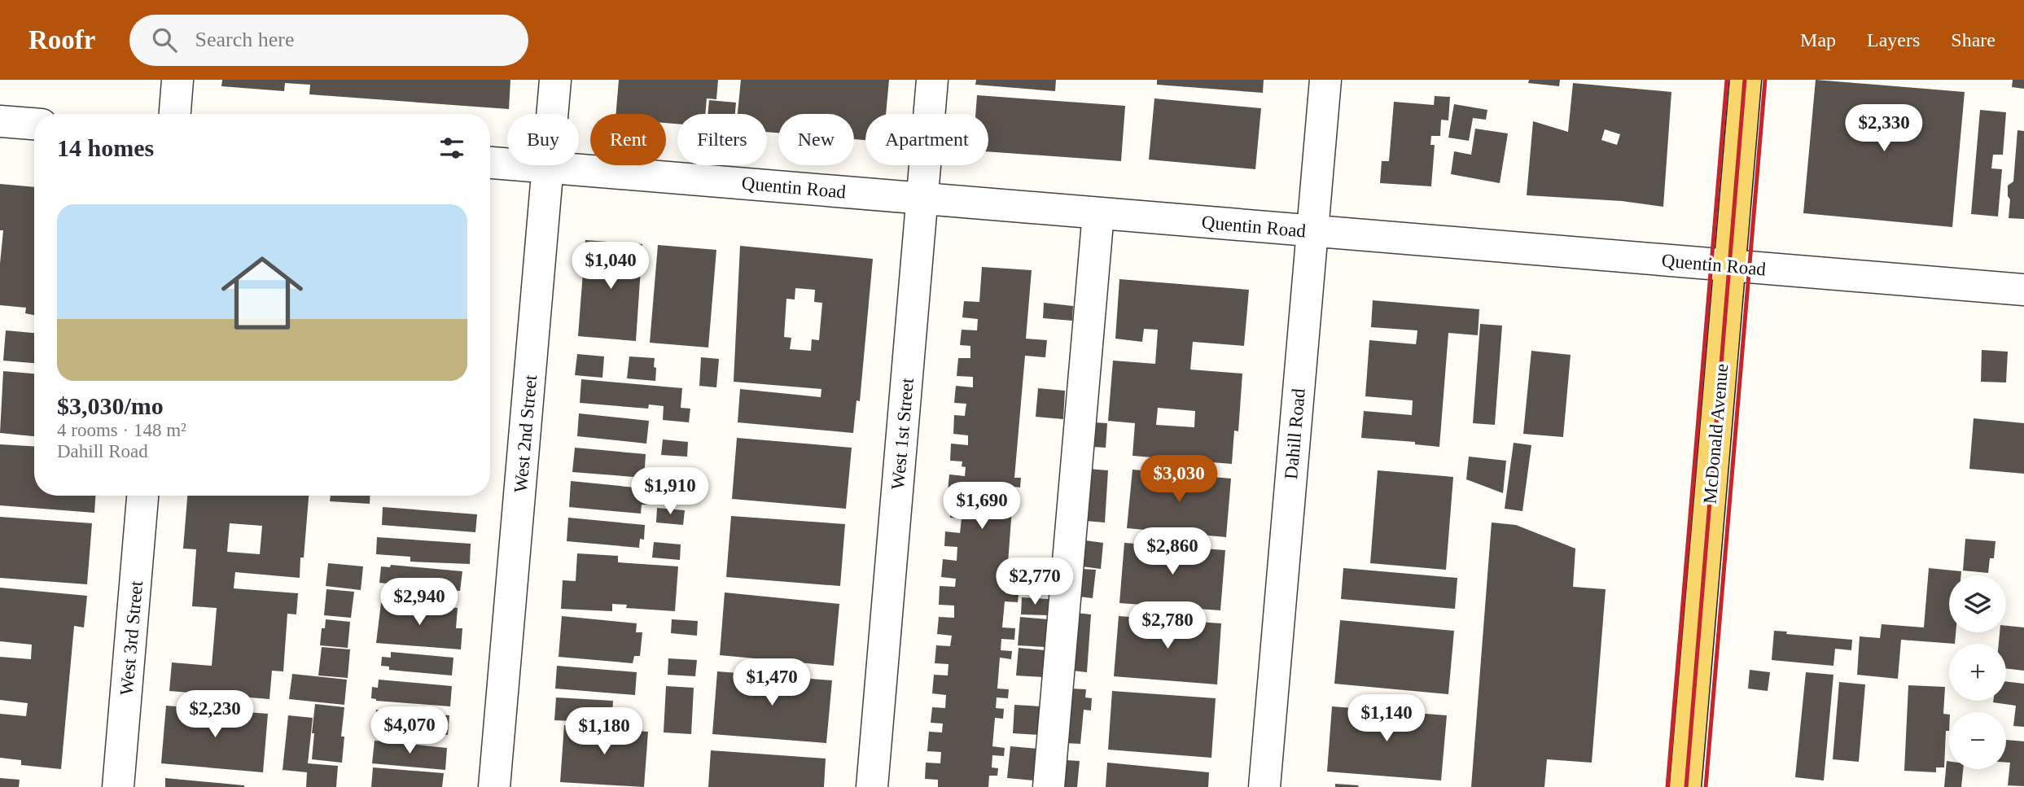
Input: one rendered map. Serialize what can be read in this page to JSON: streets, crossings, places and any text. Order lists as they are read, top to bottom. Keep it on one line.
{"streets":{"main road":["McDonald Avenue"],"street":["Quentin Road","West 2nd Street","West 1st Street","Dahill Road","West 3rd Street"]},"crossings":[["Quentin Road","West 2nd Street"],["Quentin Road","West 1st Street"],["Quentin Road","Dahill Road"],["Quentin Road","McDonald Avenue"]],"page":{"header":"Roofr","search":"Search here","nav":["Map","Layers","Share"],"price":["$2,330","$1,040","$3,030","$1,910","$1,690","$2,860","$2,770","$2,940","$2,780","$1,470","$2,230","$1,140","$4,070","$1,180"],"chip":["Buy","Rent","Filters","New","Apartment"],"heading":"14 homes","list":[{"name":"$3,030/mo","note":"4 rooms · 148 m² · Dahill Road"}],"map_buttons":["+","−"]}}
